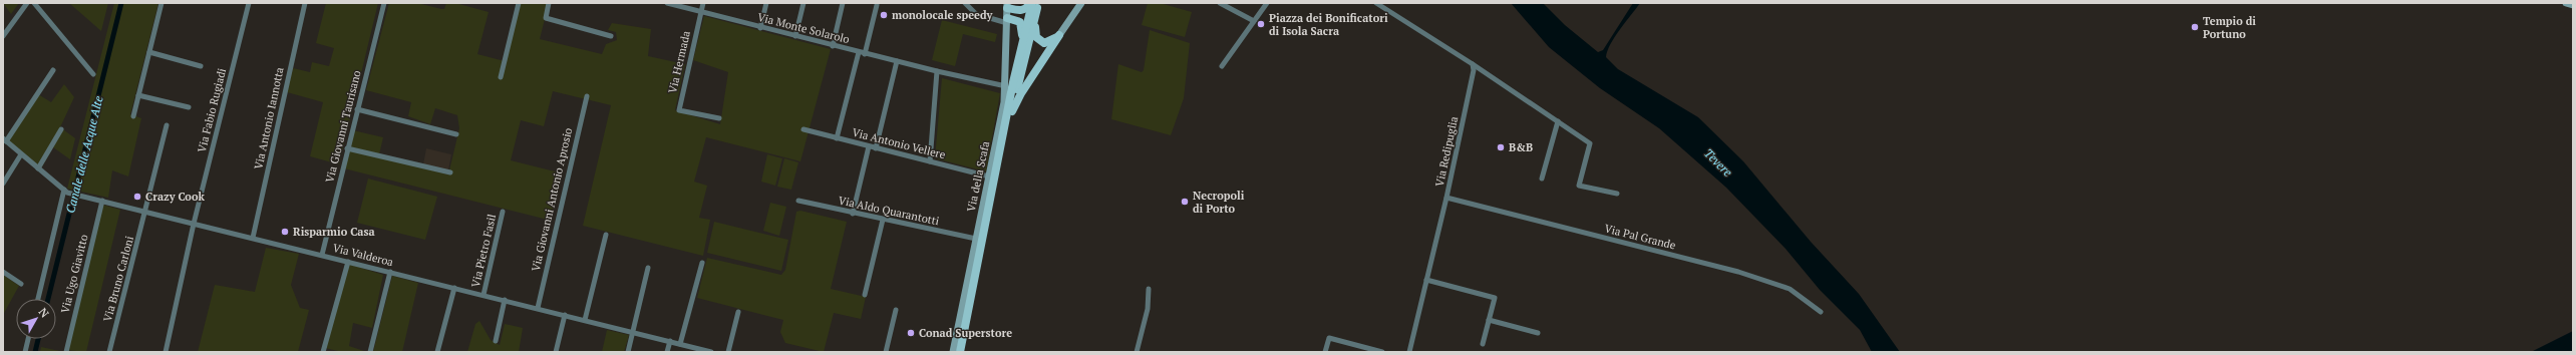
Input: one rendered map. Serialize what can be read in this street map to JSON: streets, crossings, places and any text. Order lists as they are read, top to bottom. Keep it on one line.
{"streets":{"street":["Via Monte Solarolo","Via Hermada","Via Fabio Rugiadi","Via Antonio Iannotta","Via Giovanni Taurisano","Via Antonio Vellere","Via Redipuglia","Via della Scafa","Via Giovanni Antonio Aprosio","Via Aldo Quarantotti","Via Pal Grande","Via Pietro Fasil","Via Valderoa","Via Ugo Giavitto","Via Bruno Carloni"]},"crossings":[["Via Monte Solarolo","Via Hermada"],["Via Monte Solarolo","Via della Scafa"],["Via Fabio Rugiadi","Via Valderoa"],["Via Antonio Iannotta","Via Valderoa"],["Via Giovanni Taurisano","Via Valderoa"],["Via Antonio Vellere","Via della Scafa"],["Via Redipuglia","Via Pal Grande"],["Via della Scafa","Via Aldo Quarantotti"],["Via Giovanni Antonio Aprosio","Via Valderoa"],["Via Pietro Fasil","Via Valderoa"],["Via Valderoa","Via Ugo Giavitto"],["Via Valderoa","Via Bruno Carloni"]],"water":["Canale delle Acque Alte","Tevere"],"places":["monolocale speedy","Piazza dei Bonificatori di Isola Sacra","Tempio di Portuno","B&B","Crazy Cook","Necropoli di Porto","Risparmio Casa","Conad Superstore"],"north":"top right"}
